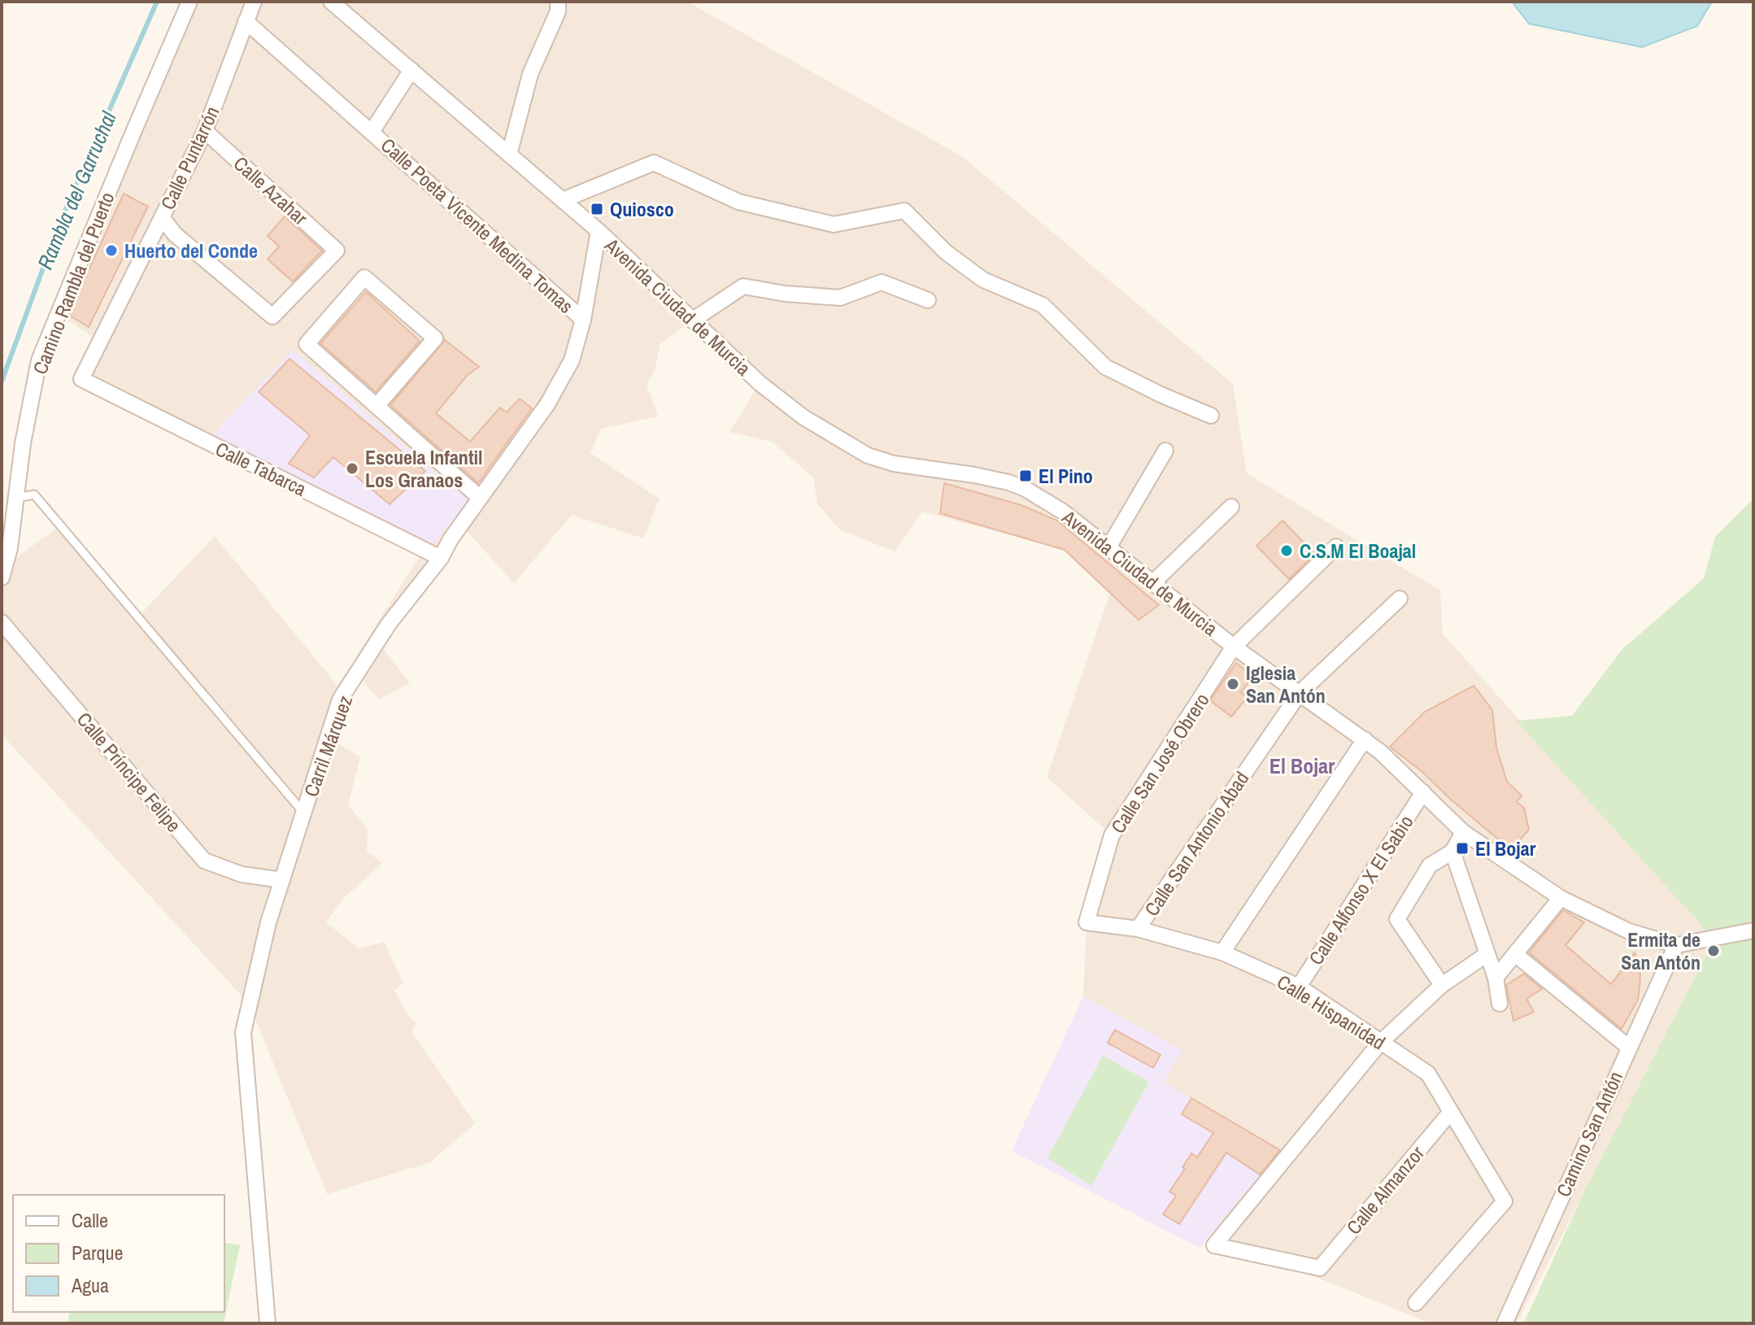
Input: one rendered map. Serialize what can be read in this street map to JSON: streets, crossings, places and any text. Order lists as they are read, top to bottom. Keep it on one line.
{"streets":{"street":["Calle Puntarrón","Calle Azahar","Calle Poeta Vicente Medina Tomas","Camino Rambla del Puerto","Avenida Ciudad de Murcia","Calle Tabarca","Carril Márquez","Calle San José Obrero","Calle Príncipe Felipe","Calle San Antonio Abad","Calle Alfonso X El Sabio","Calle Hispanidad","Camino San Antón","Calle Almanzor"]},"crossings":[["Calle Puntarrón","Calle Azahar"],["Calle Puntarrón","Calle Poeta Vicente Medina Tomas"],["Calle Puntarrón","Calle Tabarca"],["Calle Poeta Vicente Medina Tomas","Avenida Ciudad de Murcia"],["Calle Poeta Vicente Medina Tomas","Carril Márquez"],["Avenida Ciudad de Murcia","Carril Márquez"],["Avenida Ciudad de Murcia","Calle San José Obrero"],["Avenida Ciudad de Murcia","Calle San Antonio Abad"],["Avenida Ciudad de Murcia","Calle Alfonso X El Sabio"],["Avenida Ciudad de Murcia","Camino San Antón"],["Calle Tabarca","Carril Márquez"],["Carril Márquez","Calle Príncipe Felipe"],["Calle San José Obrero","Calle Hispanidad"],["Calle San Antonio Abad","Calle Hispanidad"],["Calle Alfonso X El Sabio","Calle Hispanidad"],["Calle Hispanidad","Calle Almanzor"]],"districts":["El Bojar"],"water":["Rambla del Garruchal"],"places":{"transit":["Quiosco","El Pino","El Bojar"],"other":["Huerto del Conde","Escuela Infantil Los Granaos","C.S.M El Boajal","Iglesia San Antón","Ermita de San Antón"]},"legend":["Calle","Parque","Agua"]}
